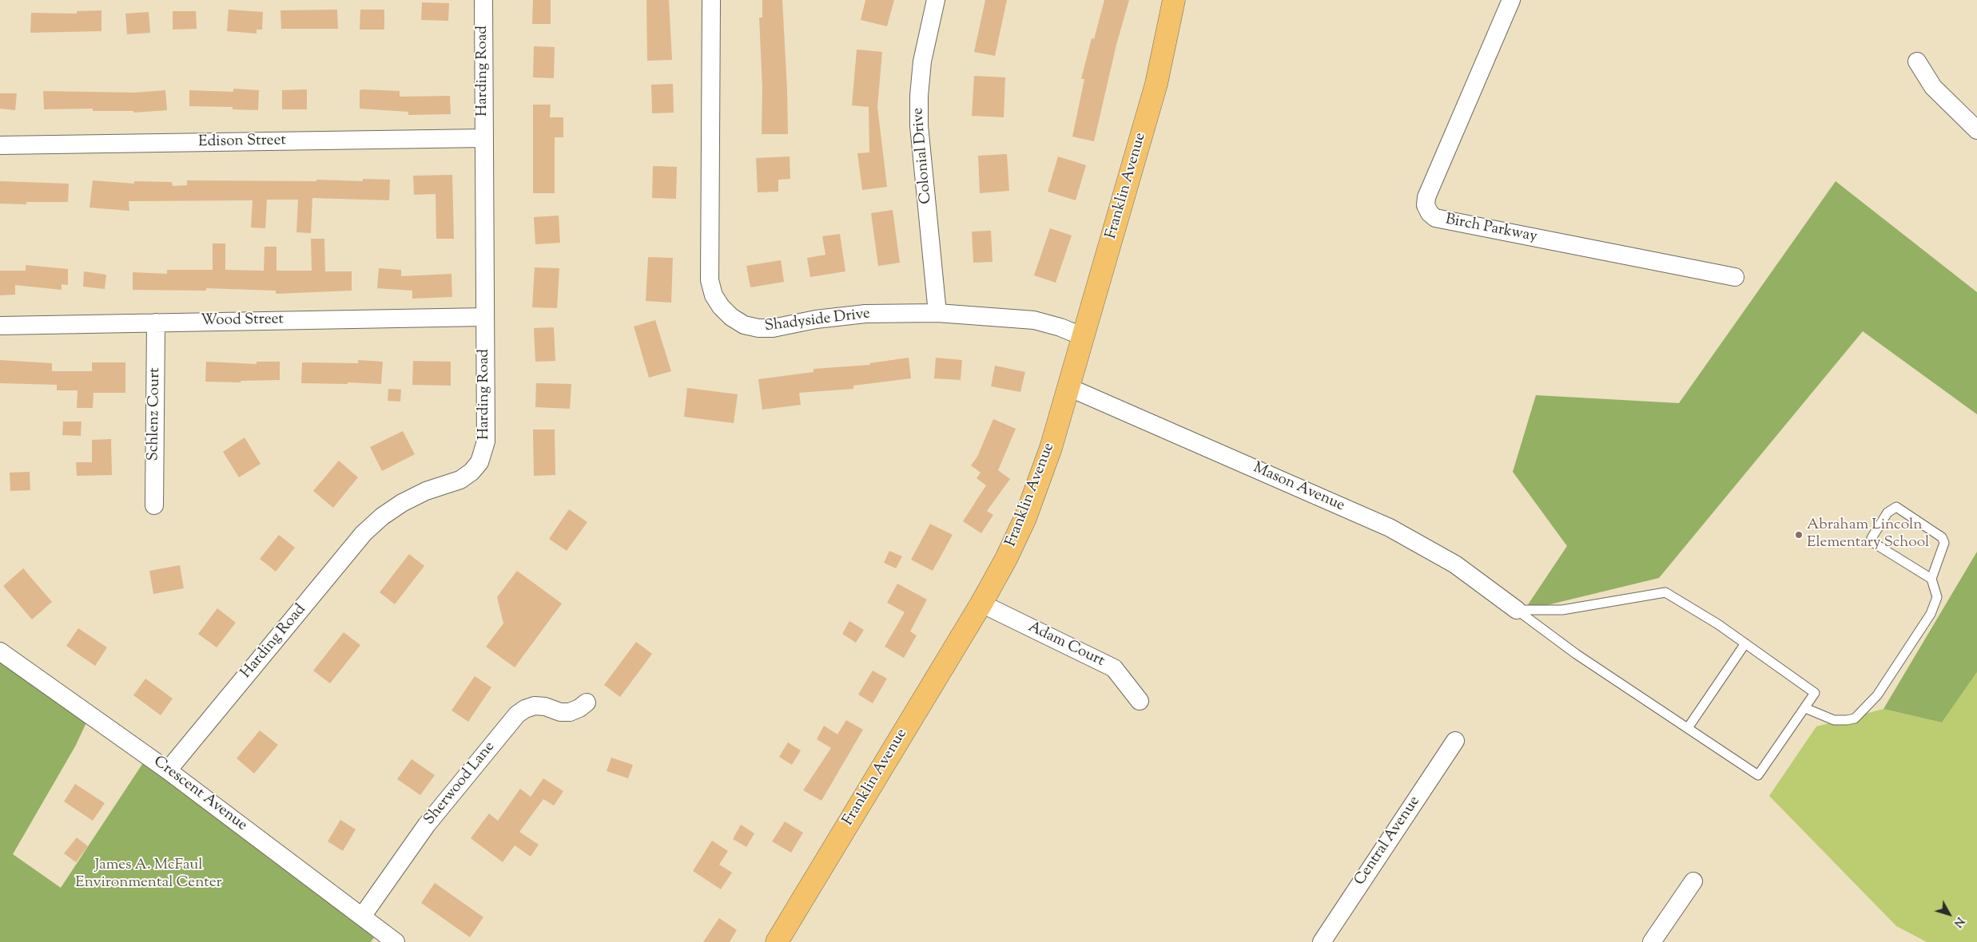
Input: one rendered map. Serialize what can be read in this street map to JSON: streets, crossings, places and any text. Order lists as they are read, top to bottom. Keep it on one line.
{"streets":{"main road":["Franklin Avenue"],"street":["Harding Road","Edison Street","Colonial Drive","Birch Parkway","Wood Street","Shadyside Drive","Schlenz Court","Mason Avenue","Adam Court","Sherwood Lane","Crescent Avenue","Central Avenue"]},"crossings":[["Harding Road","Edison Street"],["Harding Road","Wood Street"],["Harding Road","Crescent Avenue"],["Colonial Drive","Shadyside Drive"],["Franklin Avenue","Shadyside Drive"],["Franklin Avenue","Mason Avenue"],["Franklin Avenue","Adam Court"],["Wood Street","Schlenz Court"],["Sherwood Lane","Crescent Avenue"]],"parks":["James A. McFaul Environmental Center"],"places":["Abraham Lincoln Elementary School"],"north":"bottom right"}
